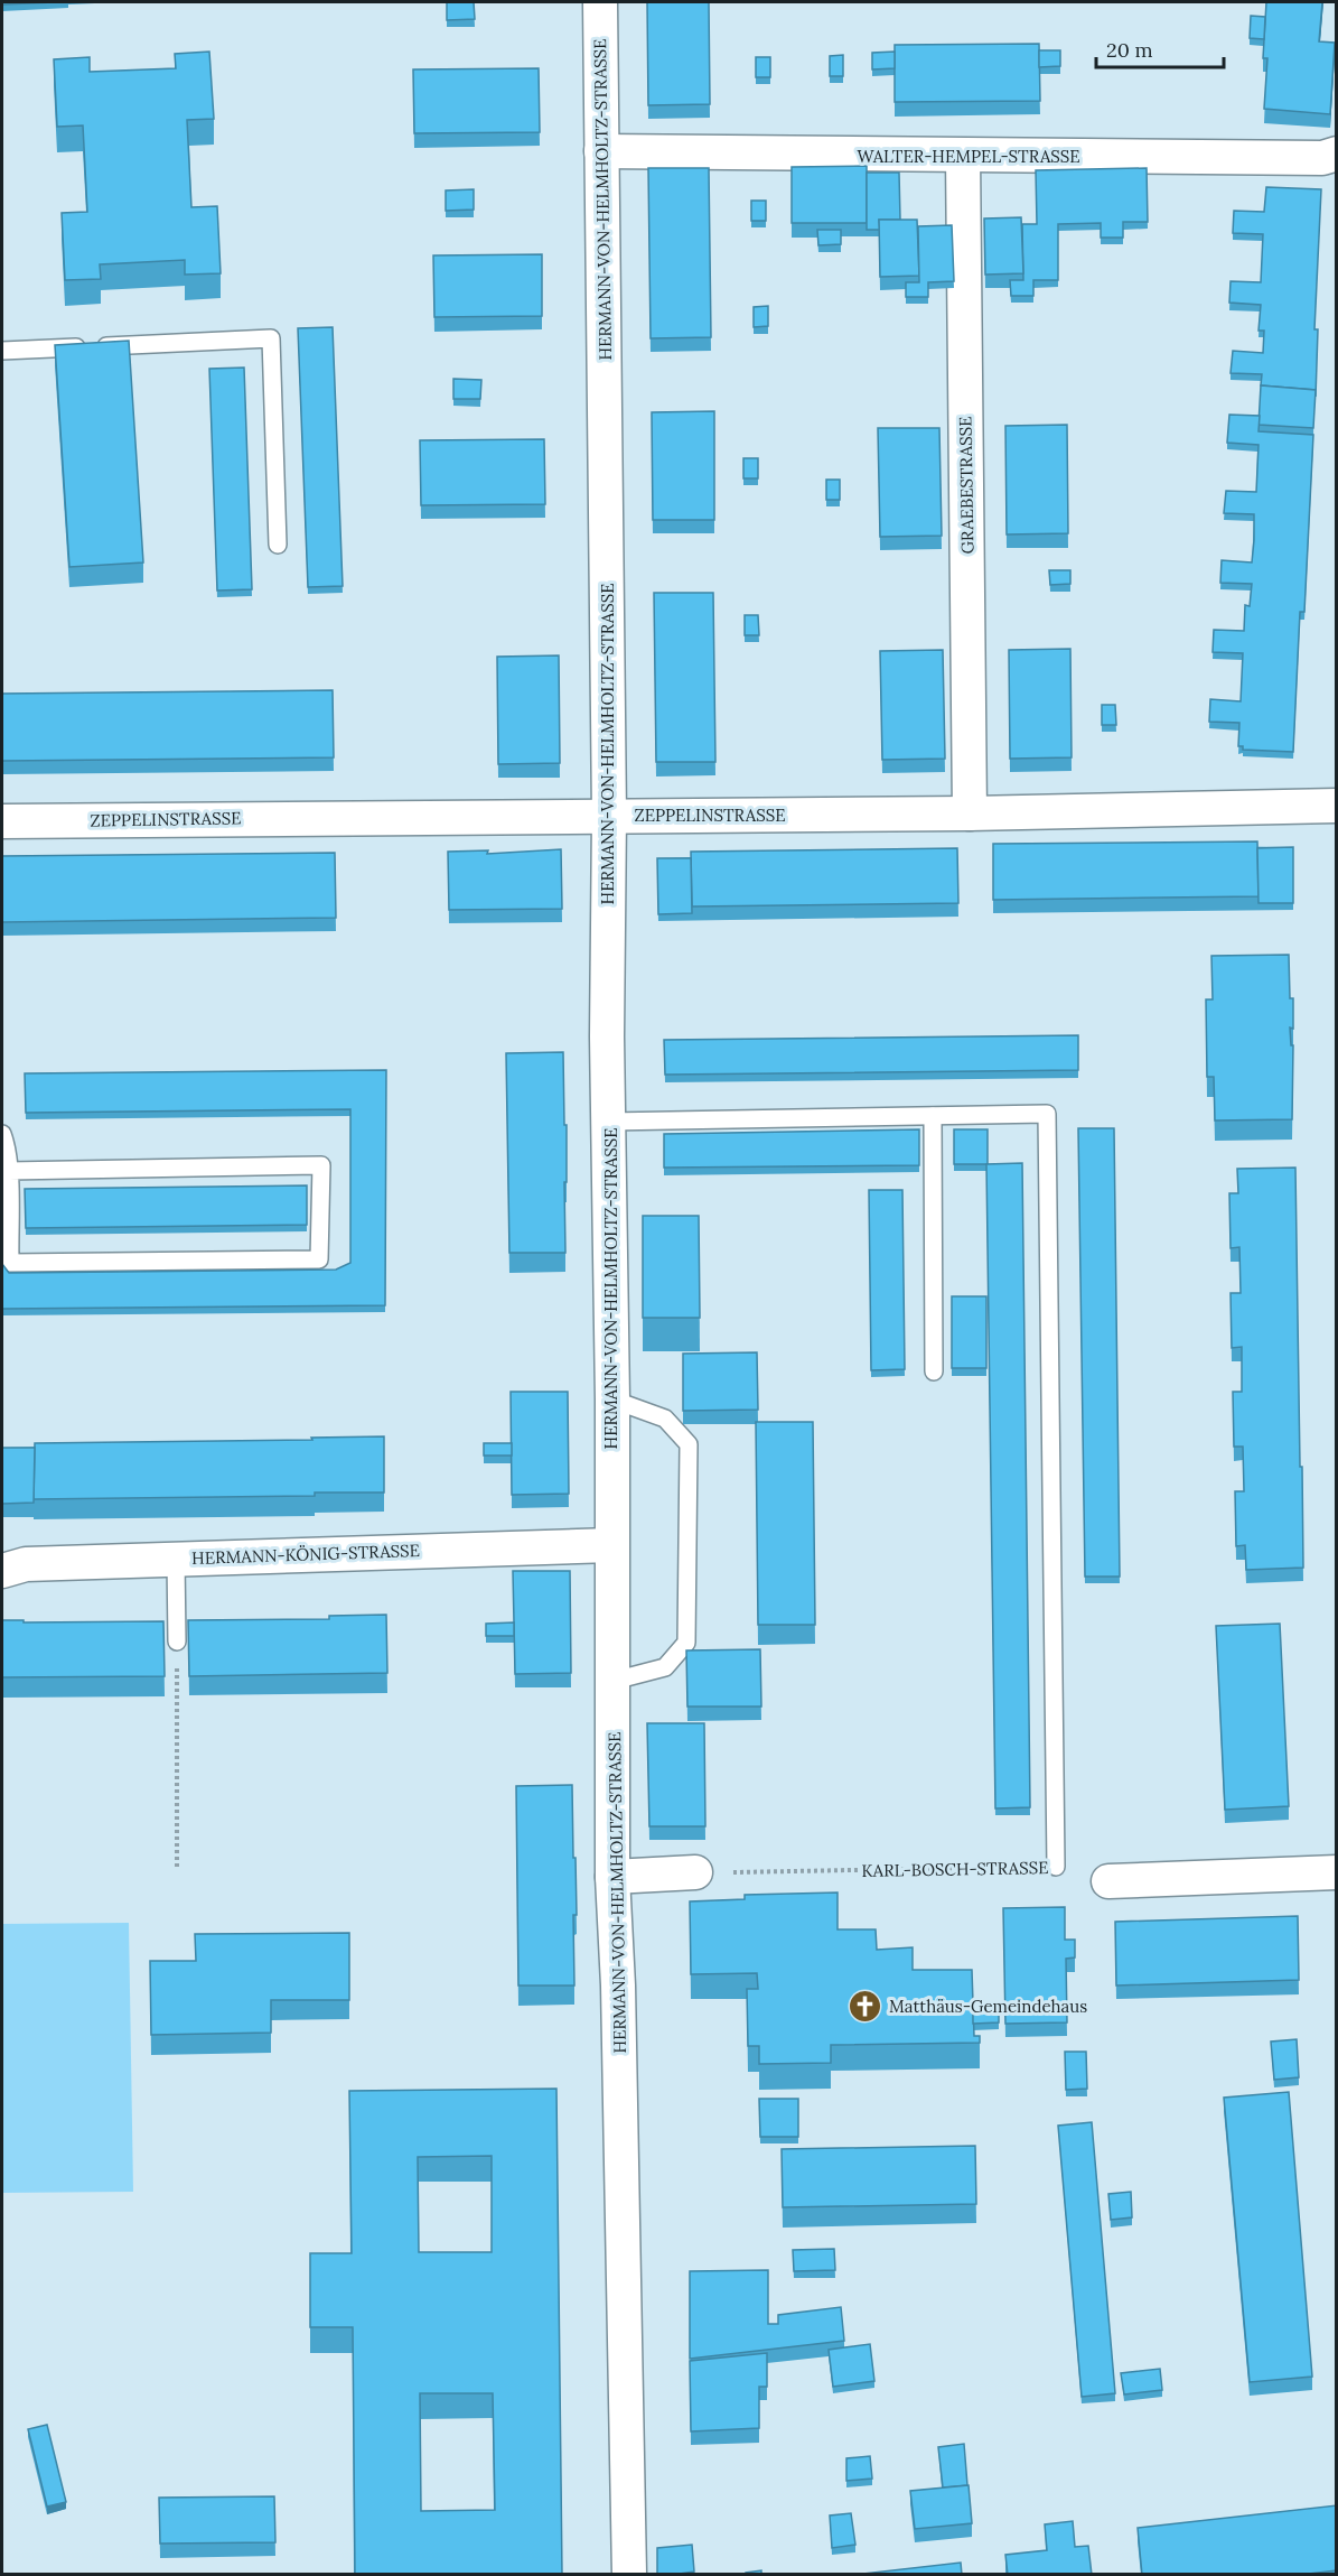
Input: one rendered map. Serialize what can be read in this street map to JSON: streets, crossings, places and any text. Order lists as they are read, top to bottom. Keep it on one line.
{"streets":{"street":["WALTER-HEMPEL-STRASSE","HERMANN-VON-HELMHOLTZ-STRASSE","GRAEBESTRASSE","ZEPPELINSTRASSE","HERMANN-KÖNIG-STRASSE"],"path":["KARL-BOSCH-STRASSE"]},"crossings":[["WALTER-HEMPEL-STRASSE","HERMANN-VON-HELMHOLTZ-STRASSE"],["WALTER-HEMPEL-STRASSE","GRAEBESTRASSE"],["HERMANN-VON-HELMHOLTZ-STRASSE","ZEPPELINSTRASSE"],["HERMANN-VON-HELMHOLTZ-STRASSE","HERMANN-KÖNIG-STRASSE"],["GRAEBESTRASSE","ZEPPELINSTRASSE"]],"places":{"church":["Matthäus-Gemeindehaus"]},"scale_bar":"20 m"}
